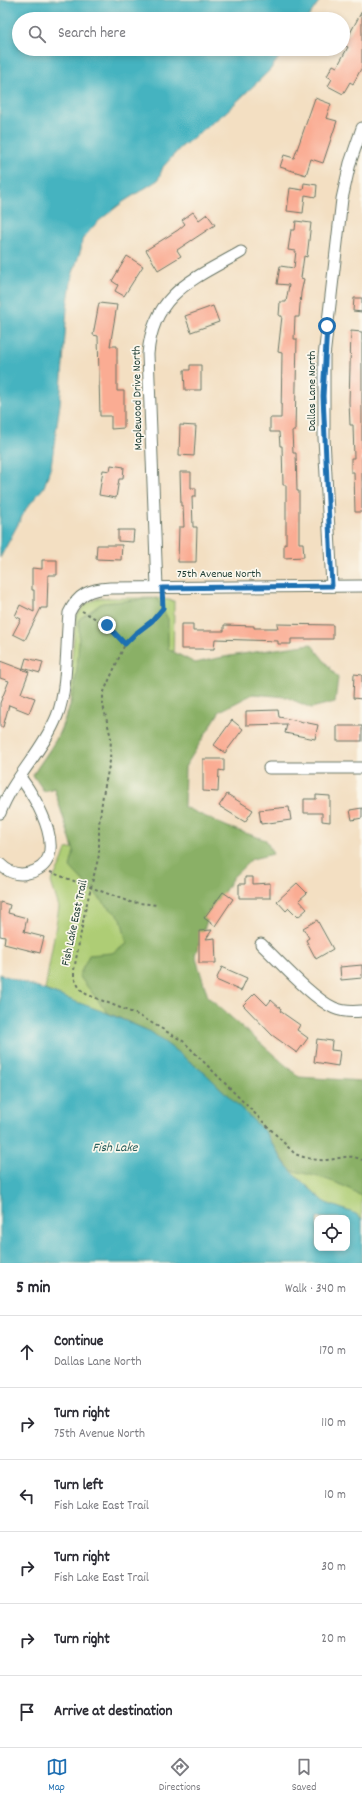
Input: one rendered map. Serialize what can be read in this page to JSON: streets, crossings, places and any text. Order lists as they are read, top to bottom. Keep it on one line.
{"streets":{"street":["Dallas Lane North","Maplewood Drive North","75th Avenue North"],"path":["Fish Lake East Trail"]},"crossings":[["Dallas Lane North","75th Avenue North"],["Maplewood Drive North","75th Avenue North"],["Maplewood Drive North","Fish Lake East Trail"],["75th Avenue North","Fish Lake East Trail"]],"water":["Fish Lake"],"page":{"search":"Search here","heading":["5 min","Walk · 340 m"],"list":[["Continue","Dallas Lane North","170 m"],["Turn right","75th Avenue North","110 m"],["Turn left","Fish Lake East Trail","10 m"],["Turn right","Fish Lake East Trail","30 m"],["Turn right","20 m"],"Arrive at destination"],"nav":["Map","Directions","Saved"]}}
